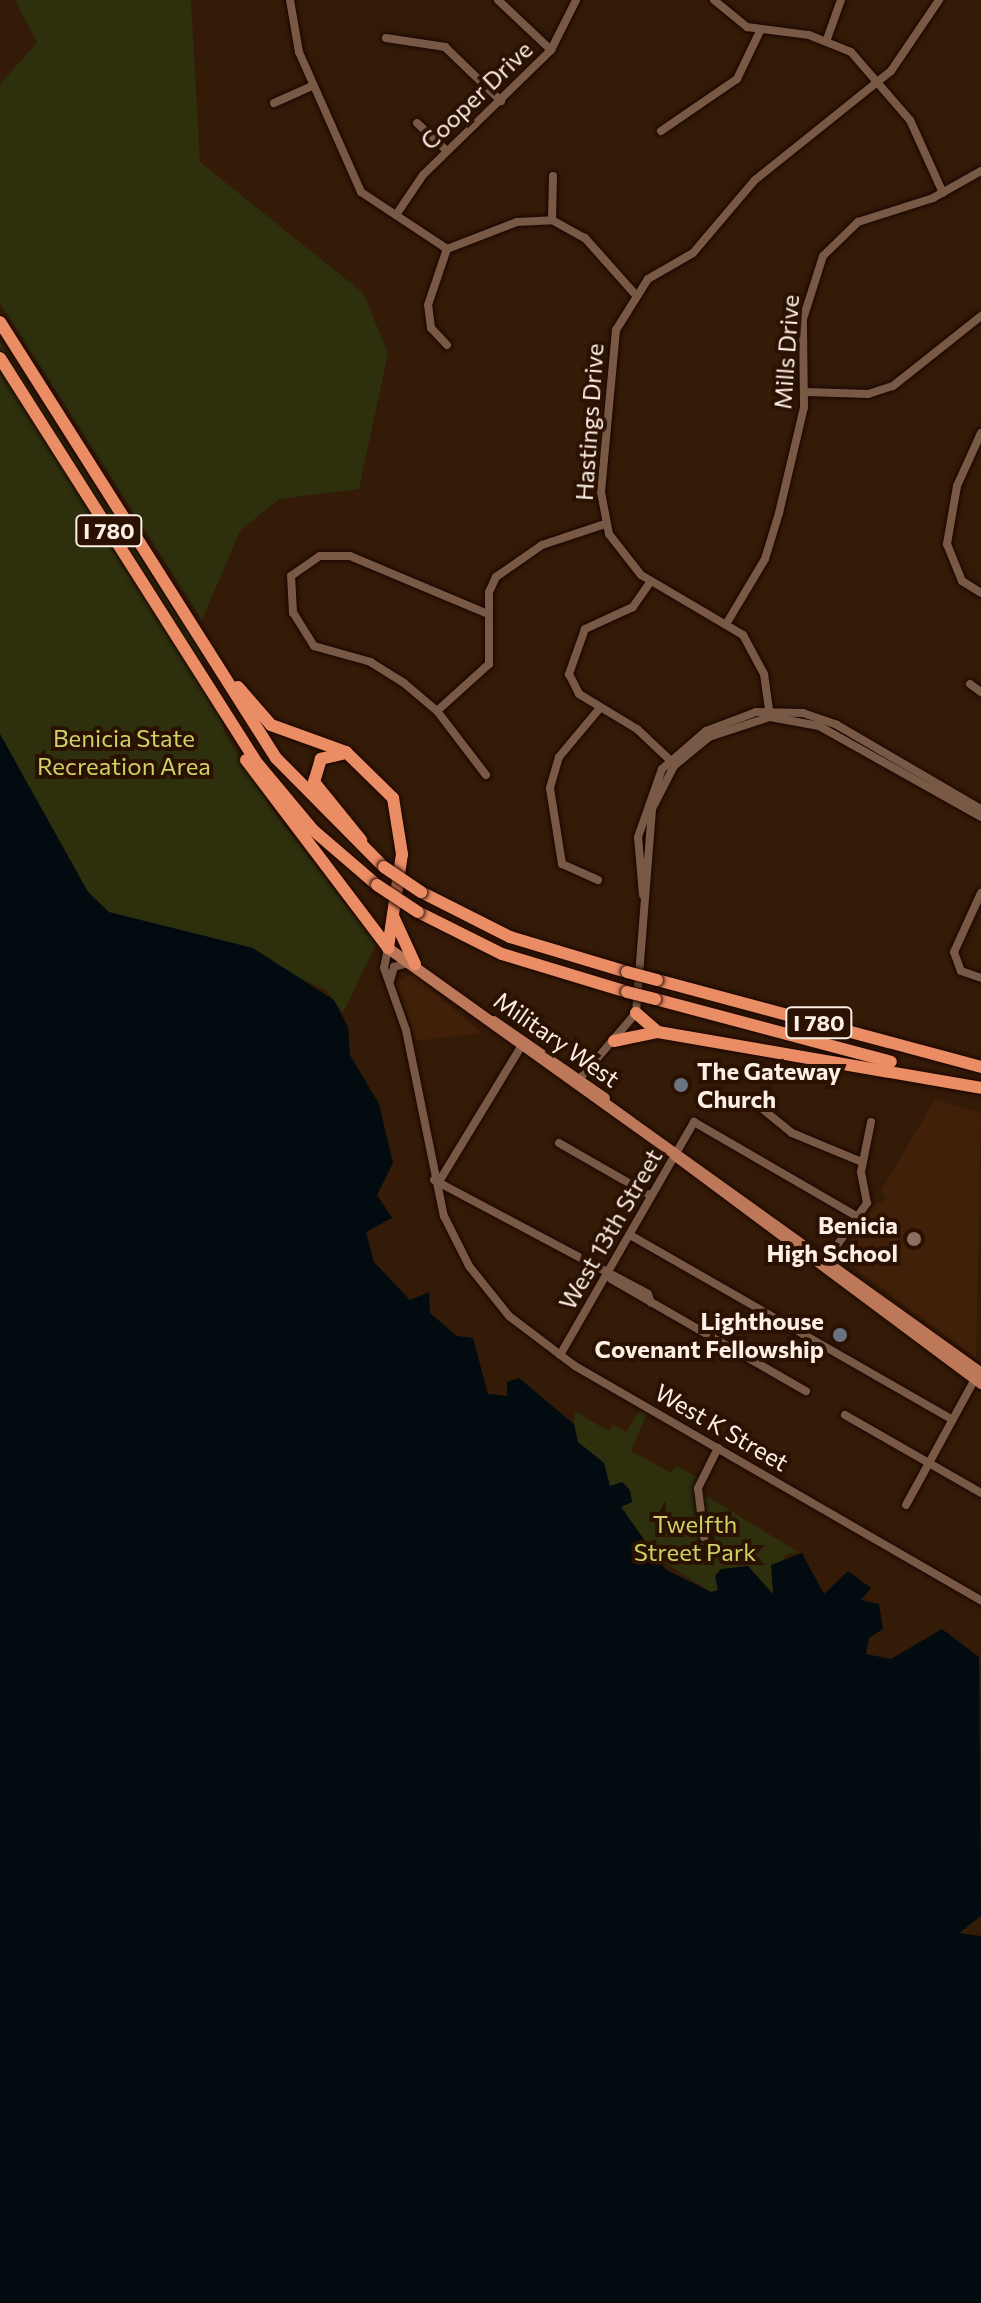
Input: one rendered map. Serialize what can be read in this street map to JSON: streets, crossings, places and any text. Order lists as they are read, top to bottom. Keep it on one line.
{"streets":{"highway":["I 780"],"main road":["Military West"],"street":["Cooper Drive","Mills Drive","Hastings Drive","West 13th Street","West K Street"]},"crossings":[["Mills Drive","Hastings Drive"],["Military West","West 13th Street"],["Military West","West K Street"],["West 13th Street","West K Street"]],"parks":["Benicia State Recreation Area","Twelfth Street Park"],"places":["The Gateway Church","Benicia High School","Lighthouse Covenant Fellowship"]}
